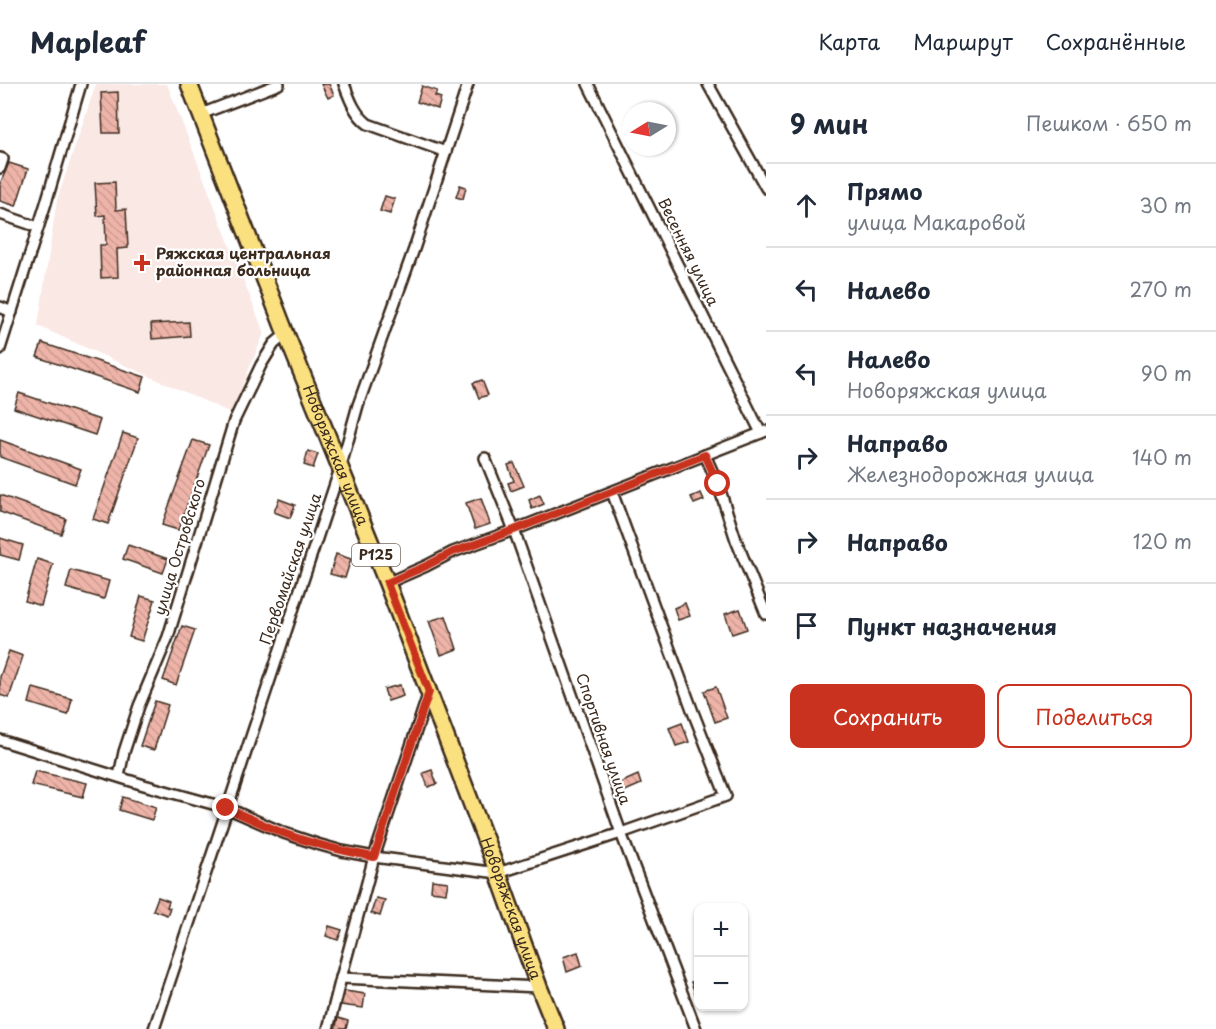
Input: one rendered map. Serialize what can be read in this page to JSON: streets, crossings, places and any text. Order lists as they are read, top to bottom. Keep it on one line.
{"streets":{"main road":["Новоряжская улица","Р125"],"street":["Весенняя улица","улица Островского","Первомайская улица","Спортивная улица"]},"crossings":[["Новоряжская улица","улица Островского"],["Новоряжская улица","Первомайская улица"]],"places":{"health":["Ряжская центральная районная больница"]},"north":"left","page":{"header":"Mapleaf","nav":["Карта","Маршрут","Сохранённые"],"heading":["9 мин","Пешком · 650 m"],"list":[["Прямо","улица Макаровой","30 m"],["Налево","270 m"],["Налево","Новоряжская улица","90 m"],["Направо","Железнодорожная улица","140 m"],["Направо","120 m"],"Пункт назначения"],"buttons":["Сохранить","Поделиться"],"map_buttons":["+","−"]}}
